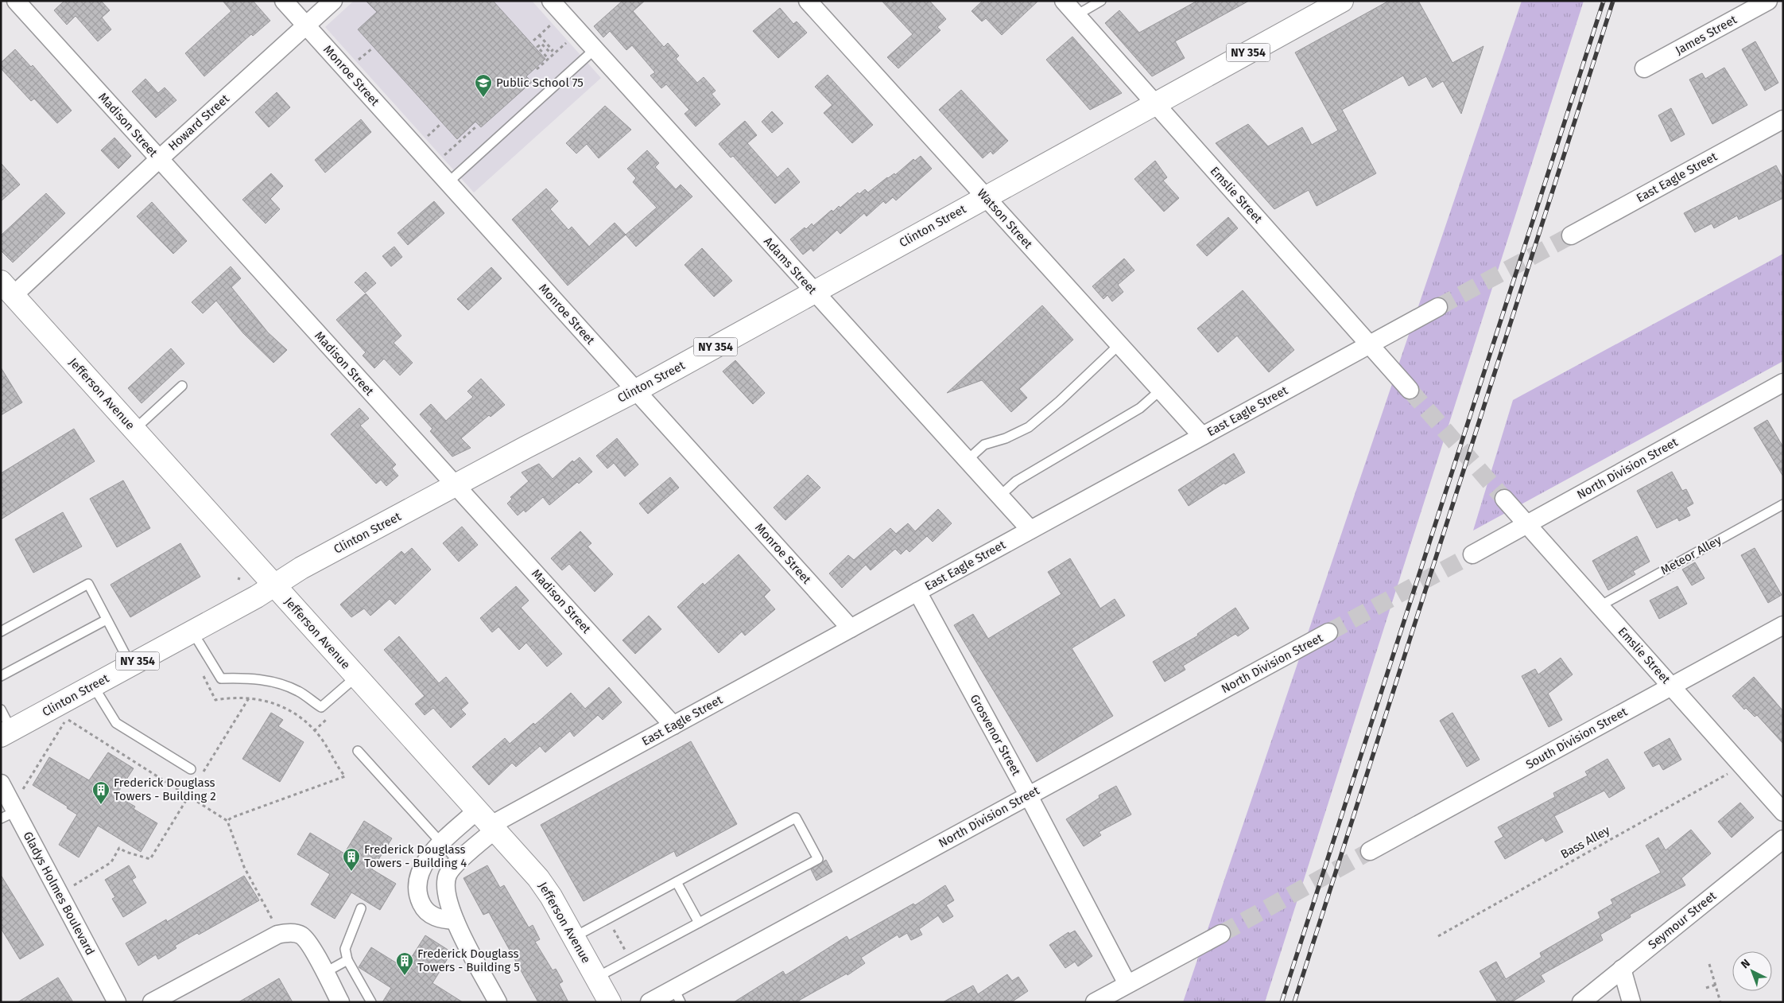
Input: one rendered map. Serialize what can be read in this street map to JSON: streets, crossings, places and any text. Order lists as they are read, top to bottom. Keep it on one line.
{"streets":{"main road":["NY 354","Clinton Street","Jefferson Avenue"],"street":["James Street","Monroe Street","Howard Street","Madison Street","East Eagle Street","Emslie Street","Watson Street","Adams Street","North Division Street","Grosvenor Street","South Division Street","Gladys Holmes Boulevard","Seymour Street"],"lane":["Meteor Alley"],"path":["Bass Alley"]},"crossings":[["Monroe Street","Howard Street"],["Monroe Street","East Eagle Street"],["Monroe Street","Clinton Street"],["Howard Street","Madison Street"],["Howard Street","Jefferson Avenue"],["Madison Street","East Eagle Street"],["Madison Street","Clinton Street"],["East Eagle Street","Emslie Street"],["East Eagle Street","Watson Street"],["East Eagle Street","Adams Street"],["East Eagle Street","Jefferson Avenue"],["East Eagle Street","Grosvenor Street"],["Emslie Street","Clinton Street"],["Emslie Street","North Division Street"],["Emslie Street","Meteor Alley"],["Emslie Street","South Division Street"],["Emslie Street","Bass Alley"],["Watson Street","Clinton Street"],["Clinton Street","Adams Street"],["Clinton Street","Jefferson Avenue"],["North Division Street","Grosvenor Street"]],"places":{"school or university":["Public School 75"],"building":["Frederick Douglass Towers - Building 2","Frederick Douglass Towers - Building 4","Frederick Douglass Towers - Building 5"]},"north":"top left"}
